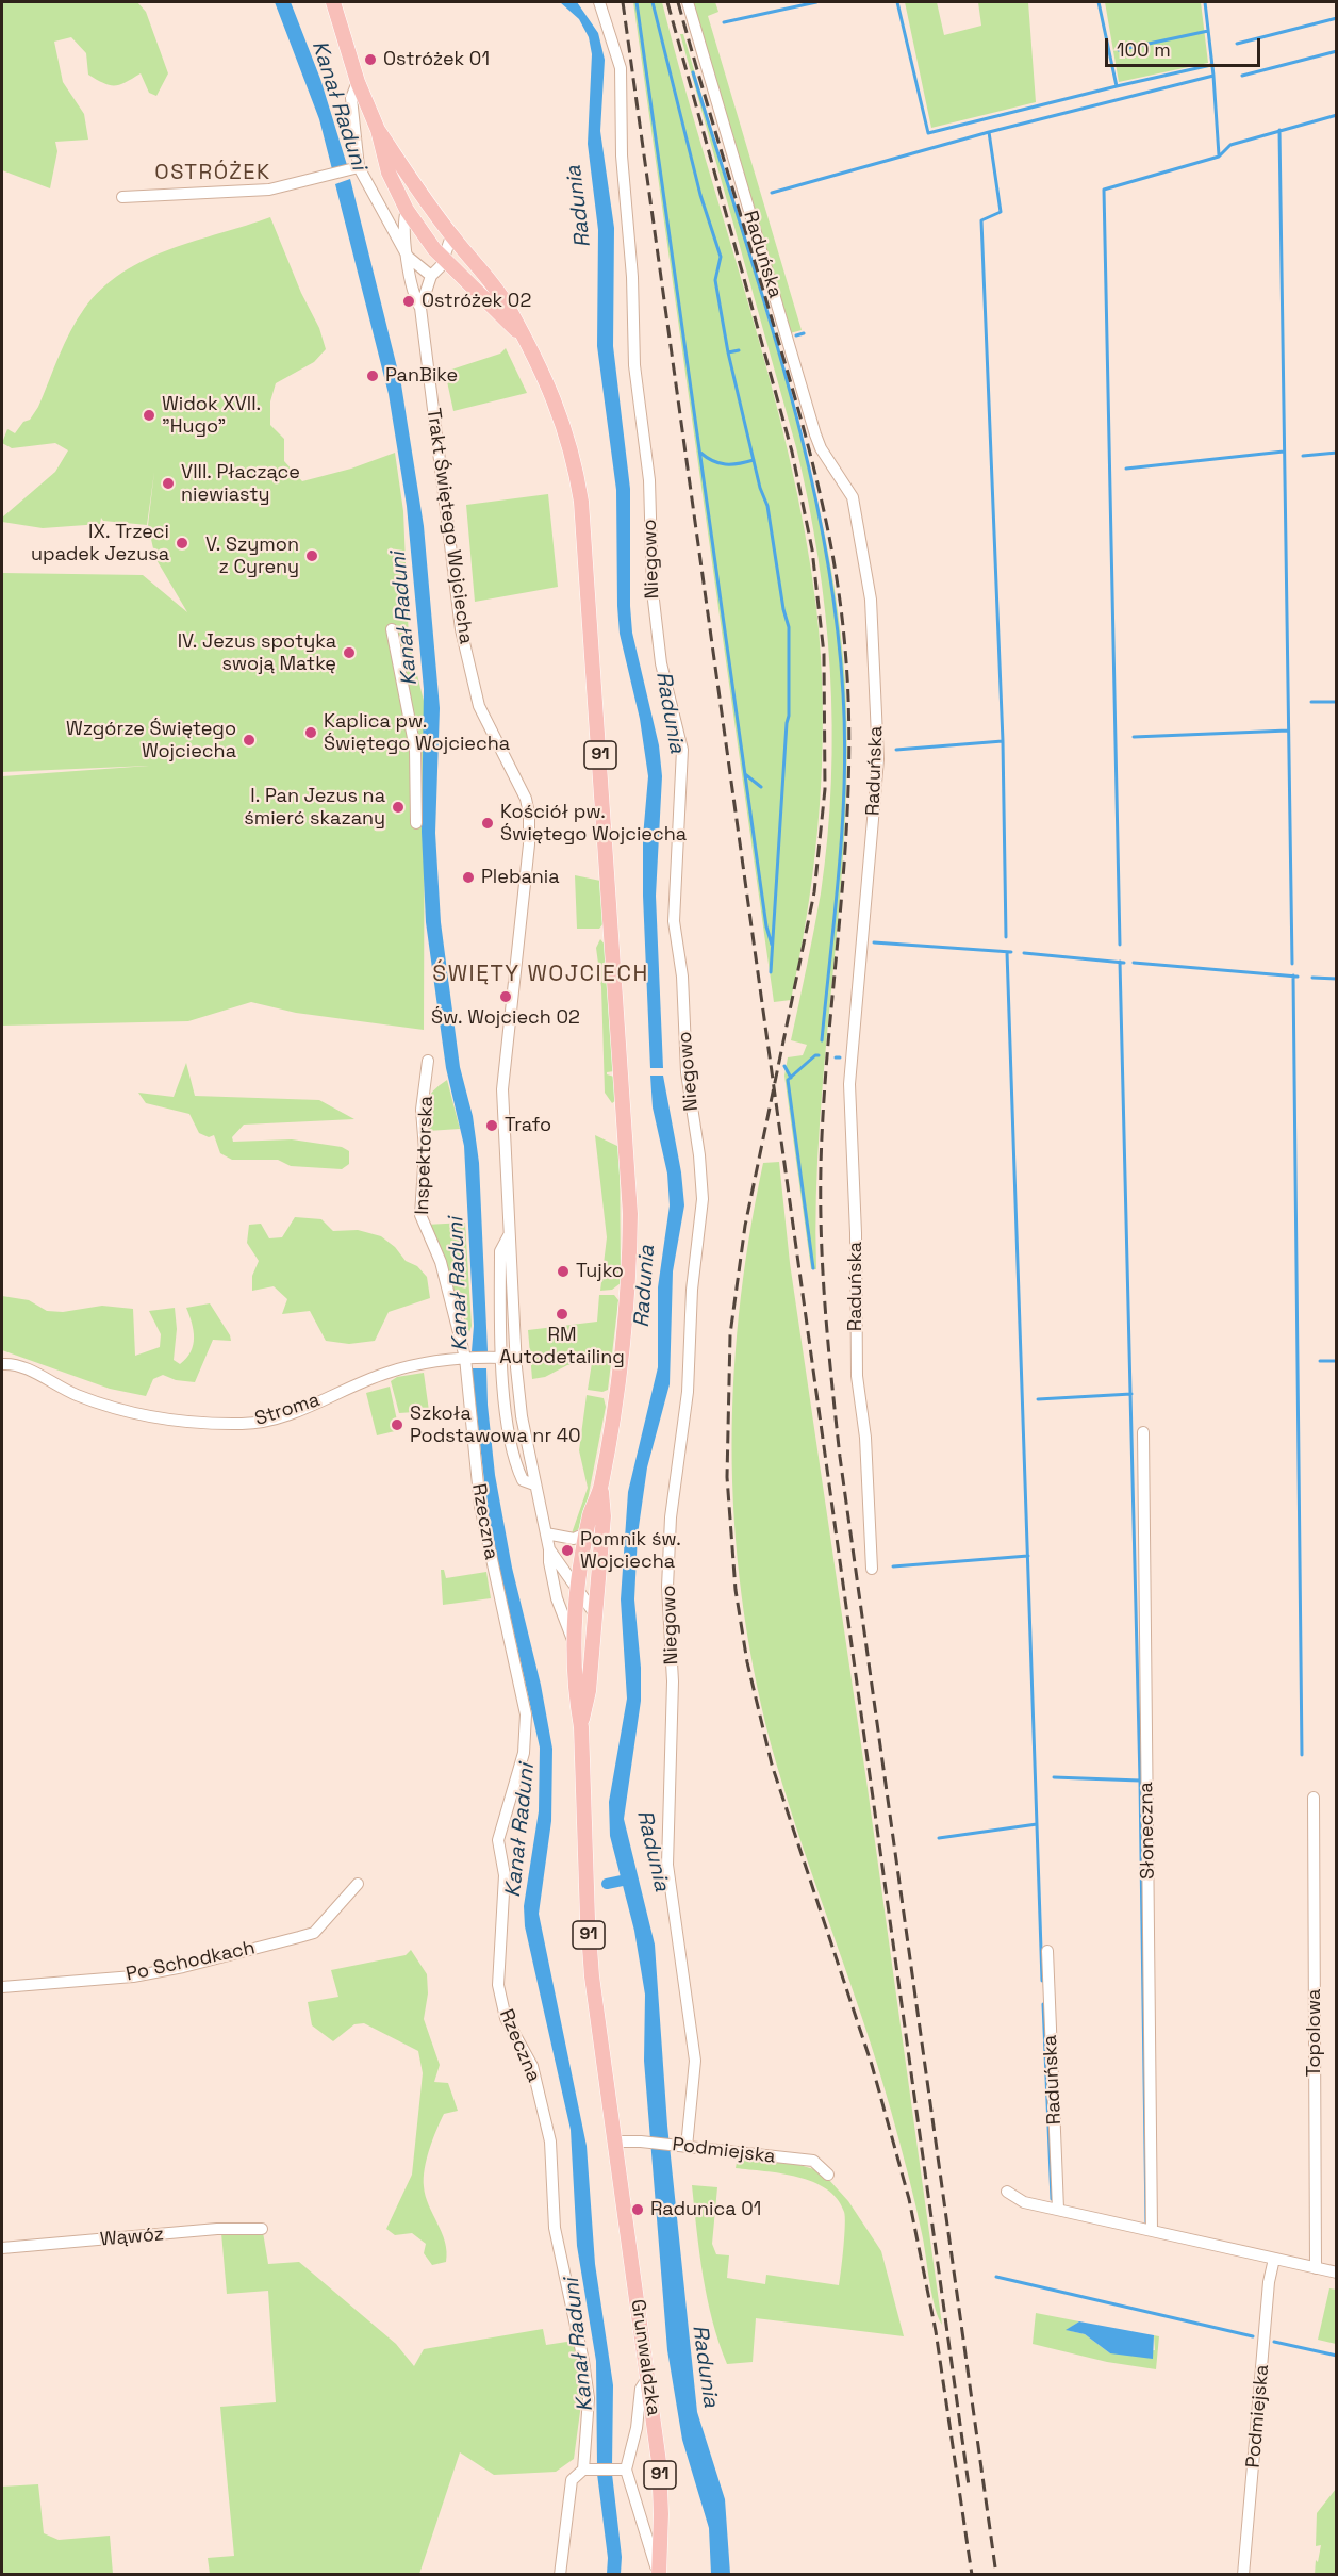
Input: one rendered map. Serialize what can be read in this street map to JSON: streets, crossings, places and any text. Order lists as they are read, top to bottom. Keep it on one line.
{"streets":{"main road":["Trakt Świętego Wojciecha","91","Grunwaldzka"],"street":["Raduńska","Niegowo","Inspektorska","Stroma","Rzeczna","Słoneczna","Po Schodkach","Topolowa","Podmiejska","Wąwóz"]},"crossings":[["Trakt Świętego Wojciecha","Podmiejska"],["Trakt Świętego Wojciecha","Grunwaldzka"],["Niegowo","Podmiejska"],["Inspektorska","Stroma"],["Inspektorska","Rzeczna"],["Stroma","Rzeczna"],["Podmiejska","Grunwaldzka"]],"districts":["OSTRÓŻEK","ŚWIĘTY WOJCIECH"],"water":["Kanał Raduni","Radunia"],"places":["Ostróżek 01","Ostróżek 02","PanBike","Widok XVII. \"Hugo\"","VIII. Płaczące niewiasty","IX. Trzeci upadek Jezusa","V. Szymon z Cyreny","IV. Jezus spotyka swoją Matkę","Kaplica pw. Świętego Wojciecha","Wzgórze Świętego Wojciecha","I. Pan Jezus na śmierć skazany","Kościół pw. Świętego Wojciecha","Plebania","Św. Wojciech 02","Trafo","Tujko","RM Autodetailing","Szkoła Podstawowa nr 40","Pomnik św. Wojciecha","Radunica 01"],"scale_bar":"100 m"}
